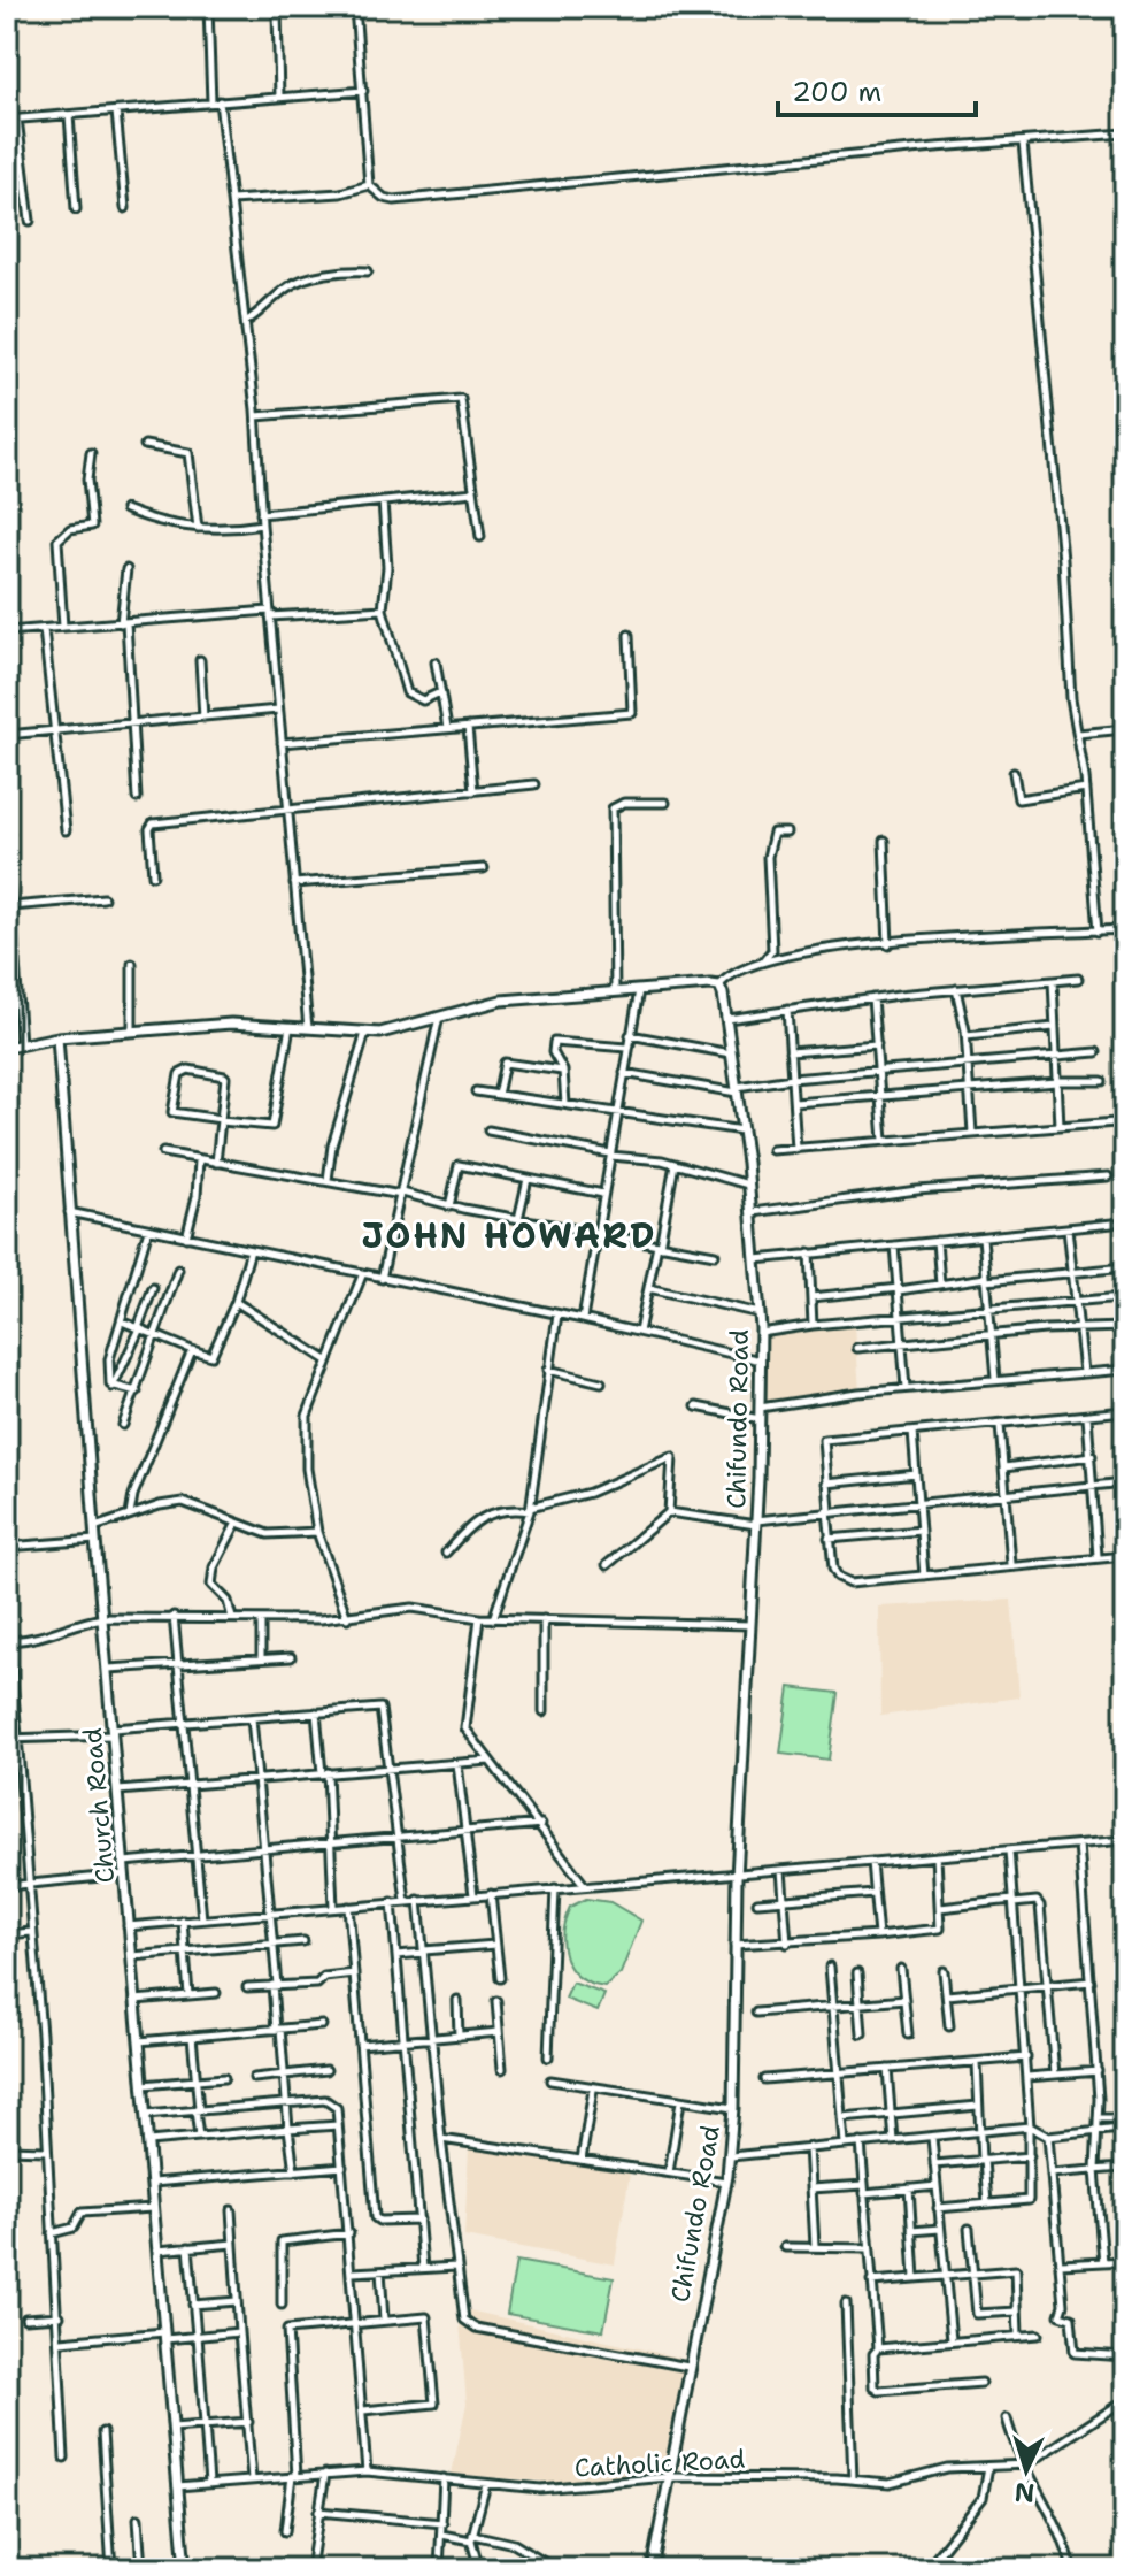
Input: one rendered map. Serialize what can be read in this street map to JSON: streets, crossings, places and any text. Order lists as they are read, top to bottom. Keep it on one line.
{"streets":{"street":["Chifundo Road","Church Road","Catholic Road"]},"crossings":[["Chifundo Road","Catholic Road"],["Church Road","Catholic Road"]],"districts":["JOHN HOWARD"],"scale_bar":"200 m","north":"bottom"}
